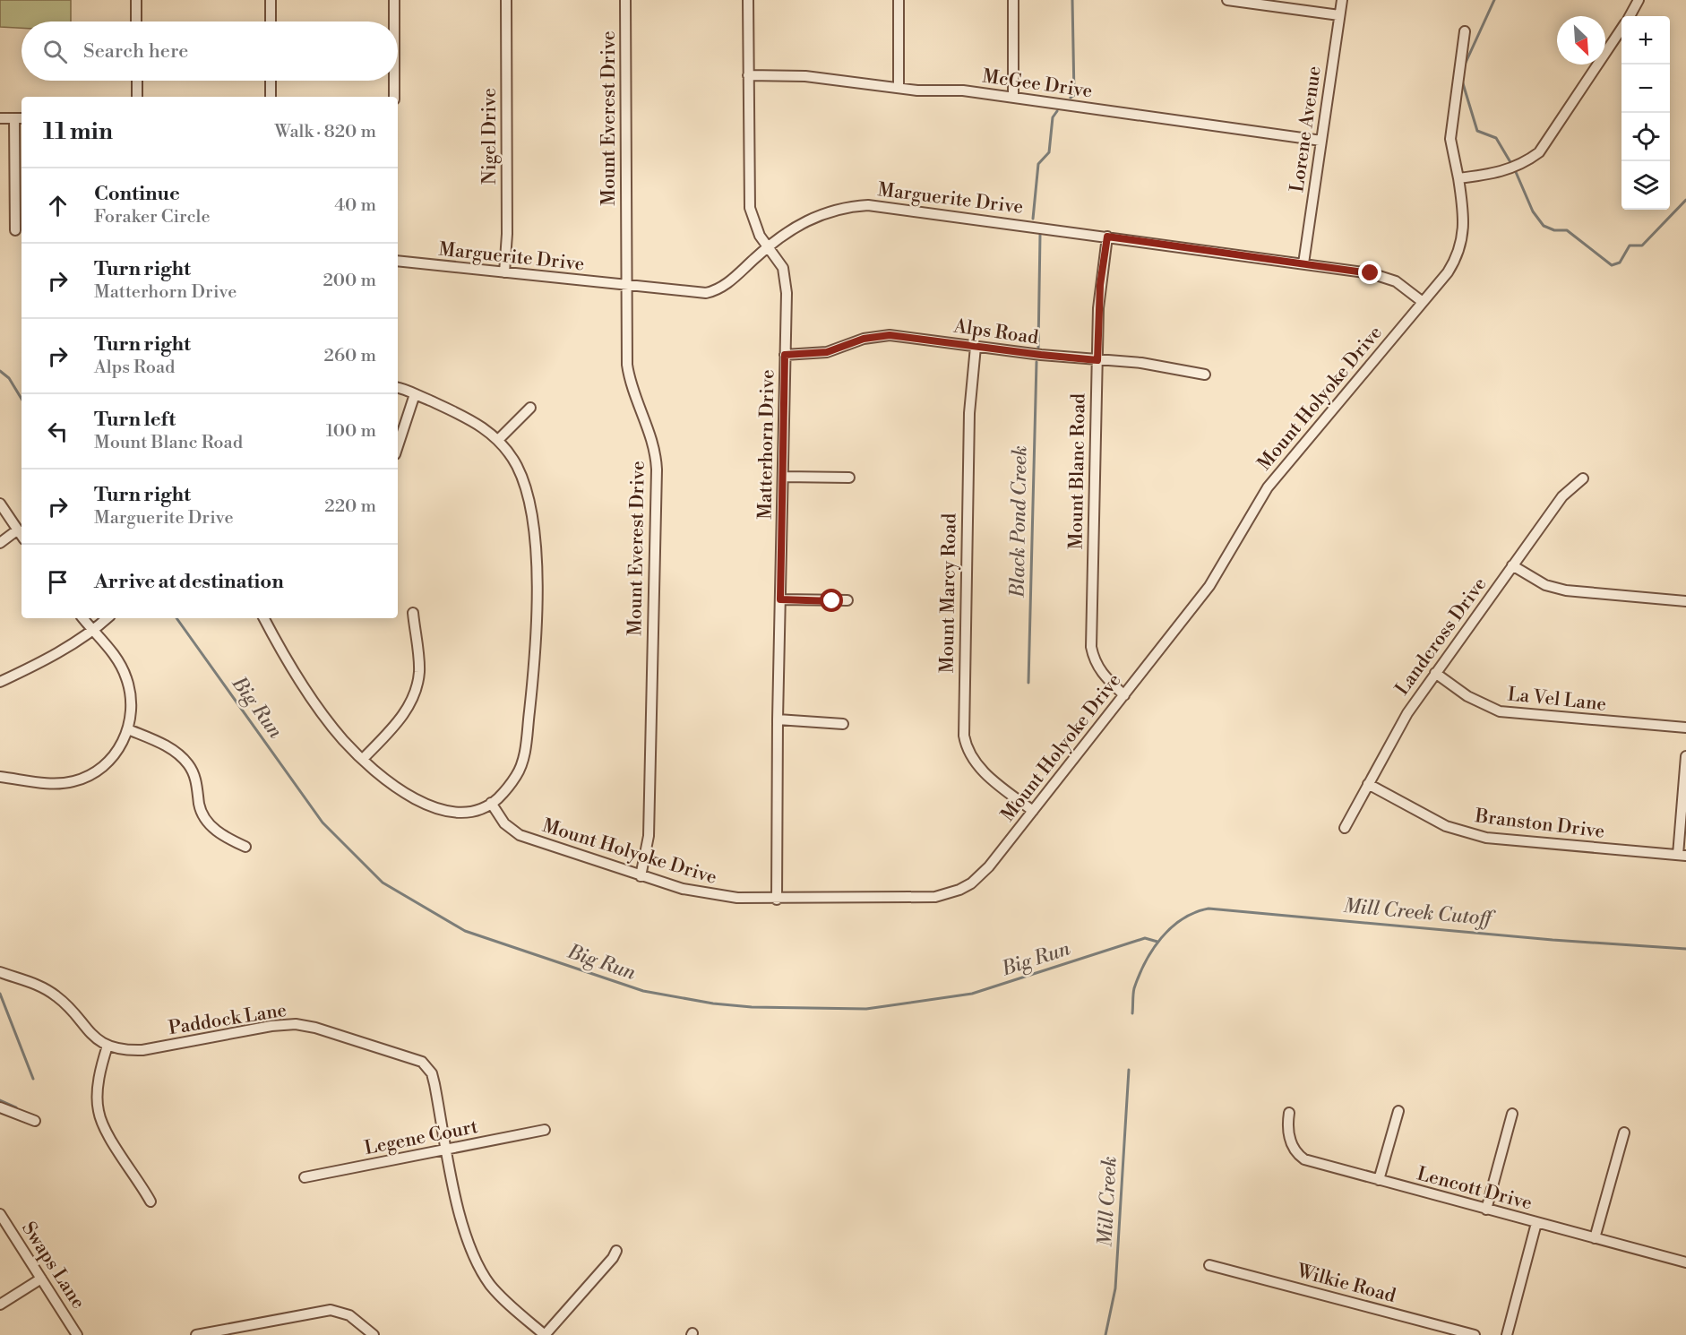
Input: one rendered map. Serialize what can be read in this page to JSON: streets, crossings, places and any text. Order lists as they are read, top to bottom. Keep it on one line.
{"streets":{"street":["McGee Drive","Mount Everest Drive","Lorene Avenue","Nigel Drive","Marguerite Drive","Alps Road","Mount Holyoke Drive","Matterhorn Drive","Mount Blanc Road","Mount Marcy Road","Landcross Drive","La Vel Lane","Branston Drive","Paddock Lane","Legene Court","Lencott Drive","Swaps Lane","Wilkie Road"]},"crossings":[["McGee Drive","Lorene Avenue"],["McGee Drive","Matterhorn Drive"],["Mount Everest Drive","Marguerite Drive"],["Mount Everest Drive","Mount Holyoke Drive"],["Lorene Avenue","Marguerite Drive"],["Nigel Drive","Marguerite Drive"],["Marguerite Drive","Mount Holyoke Drive"],["Marguerite Drive","Matterhorn Drive"],["Marguerite Drive","Mount Blanc Road"],["Alps Road","Matterhorn Drive"],["Alps Road","Mount Blanc Road"],["Alps Road","Mount Marcy Road"],["Mount Holyoke Drive","Matterhorn Drive"],["Mount Holyoke Drive","Mount Blanc Road"],["Mount Holyoke Drive","Mount Marcy Road"],["Landcross Drive","La Vel Lane"],["Landcross Drive","Branston Drive"],["Paddock Lane","Legene Court"]],"water":["Black Pond Creek","Big Run","Mill Creek Cutoff","Mill Creek"],"north":"bottom right","page":{"map_buttons":["+","−"],"search":"Search here","heading":["11 min","Walk · 820 m"],"list":[["Continue","Foraker Circle","40 m"],["Turn right","Matterhorn Drive","200 m"],["Turn right","Alps Road","260 m"],["Turn left","Mount Blanc Road","100 m"],["Turn right","Marguerite Drive","220 m"],"Arrive at destination"]}}
